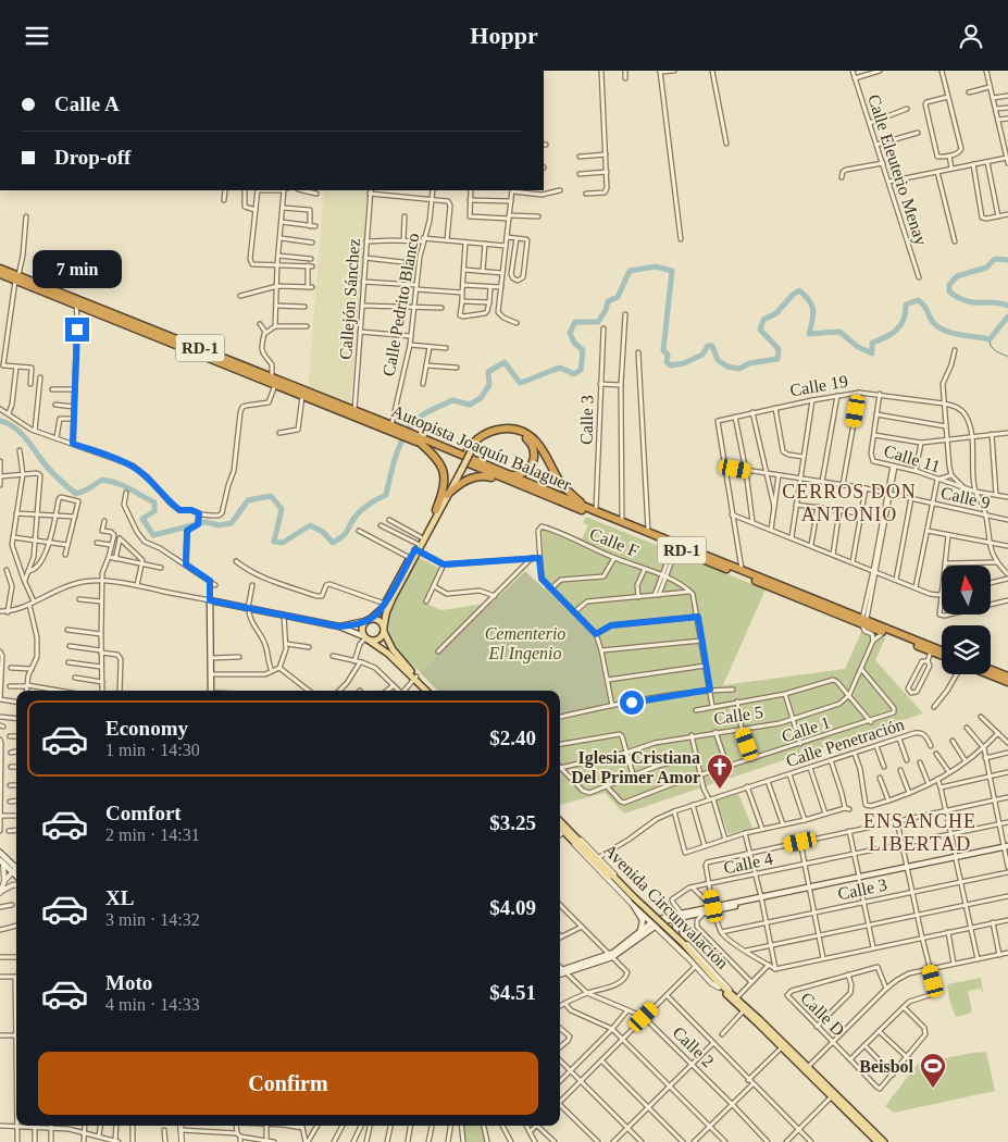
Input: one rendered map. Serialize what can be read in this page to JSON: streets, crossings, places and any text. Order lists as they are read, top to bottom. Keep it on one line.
{"streets":{"highway":["RD-1","Autopista Joaquín Balaguer"],"main road":["Avenida Circunvalación"],"street":["Calle Eleuterio Menay","Callejón Sánchez","Calle Pedrito Blanco","Calle 19","Calle 3","Calle 11","Calle 9","Calle F","Calle 5","Calle 1","Calle Penetración","Calle 4","Calle D","Calle 2"]},"crossings":[["Callejón Sánchez","Autopista Joaquín Balaguer"],["Calle Pedrito Blanco","Autopista Joaquín Balaguer"],["Calle 19","Calle 11"],["Calle 19","Calle 9"],["Calle 3","Autopista Joaquín Balaguer"],["Calle Penetración","Calle 4"],["Calle Penetración","Avenida Circunvalación"]],"districts":["CERROS DON ANTONIO","ENSANCHE LIBERTAD"],"parks":["Cementerio El Ingenio"],"places":{"church":["Iglesia Cristiana Del Primer Amor"],"sports":["Beisbol"]},"north":"top","page":{"header":"Hoppr","banner":["Calle A","Drop-off"],"bubble":"7 min","list":[{"name":"Economy","note":"1 min · 14:30","value":"$2.40"},{"name":"Comfort","note":"2 min · 14:31","value":"$3.25"},{"name":"XL","note":"3 min · 14:32","value":"$4.09"},{"name":"Moto","note":"4 min · 14:33","value":"$4.51"}],"buttons":"Confirm"}}
